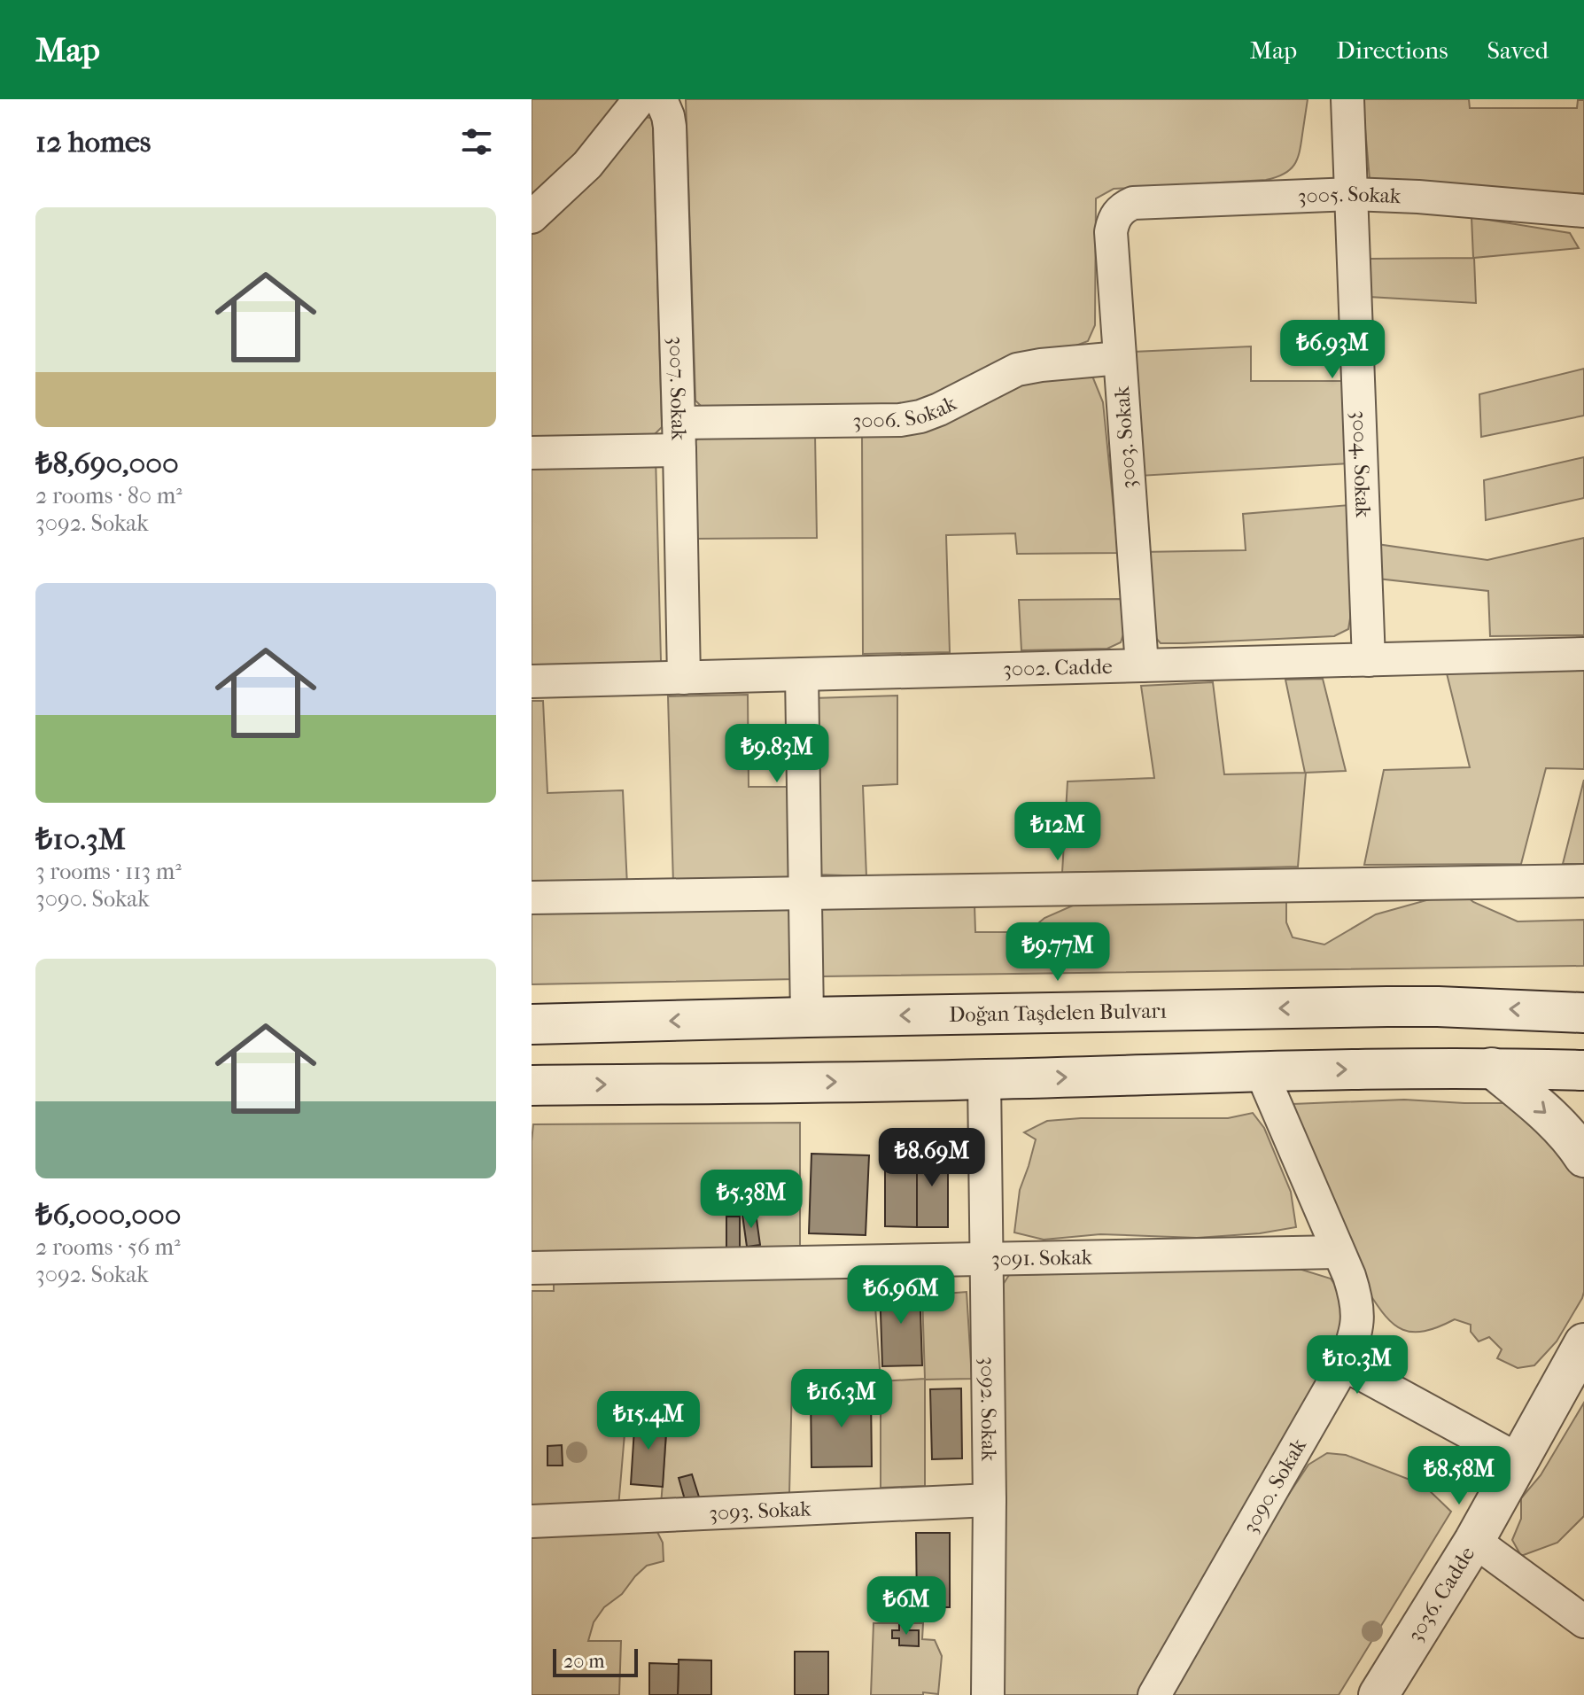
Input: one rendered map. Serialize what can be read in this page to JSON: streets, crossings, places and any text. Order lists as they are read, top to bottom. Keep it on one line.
{"streets":{"main road":["Doğan Taşdelen Bulvarı","3036. Cadde"],"street":["3005. Sokak","3007. Sokak","3006. Sokak","3003. Sokak","3004. Sokak","3002. Cadde","3091. Sokak","3092. Sokak","3090. Sokak","3093. Sokak"]},"crossings":[["3005. Sokak","3003. Sokak"],["3005. Sokak","3004. Sokak"],["3007. Sokak","3006. Sokak"],["3007. Sokak","3002. Cadde"],["3006. Sokak","3003. Sokak"],["3003. Sokak","3002. Cadde"],["3004. Sokak","3002. Cadde"],["3091. Sokak","3092. Sokak"],["3091. Sokak","3090. Sokak"],["3092. Sokak","3093. Sokak"]],"scale_bar":"20 m","page":{"header":"Map","nav":["Map","Directions","Saved"],"heading":"12 homes","list":[{"name":"₺8,690,000","note":"2 rooms · 80 m² · 3092. Sokak"},{"name":"₺10.3M","note":"3 rooms · 113 m² · 3090. Sokak"},{"name":"₺6,000,000","note":"2 rooms · 56 m² · 3092. Sokak"}],"price":["₺6.93M","₺9.83M","₺12M","₺9.77M","₺8.69M","₺5.38M","₺6.96M","₺10.3M","₺16.3M","₺15.4M","₺8.58M","₺6M"],"scale":"20 m"}}
